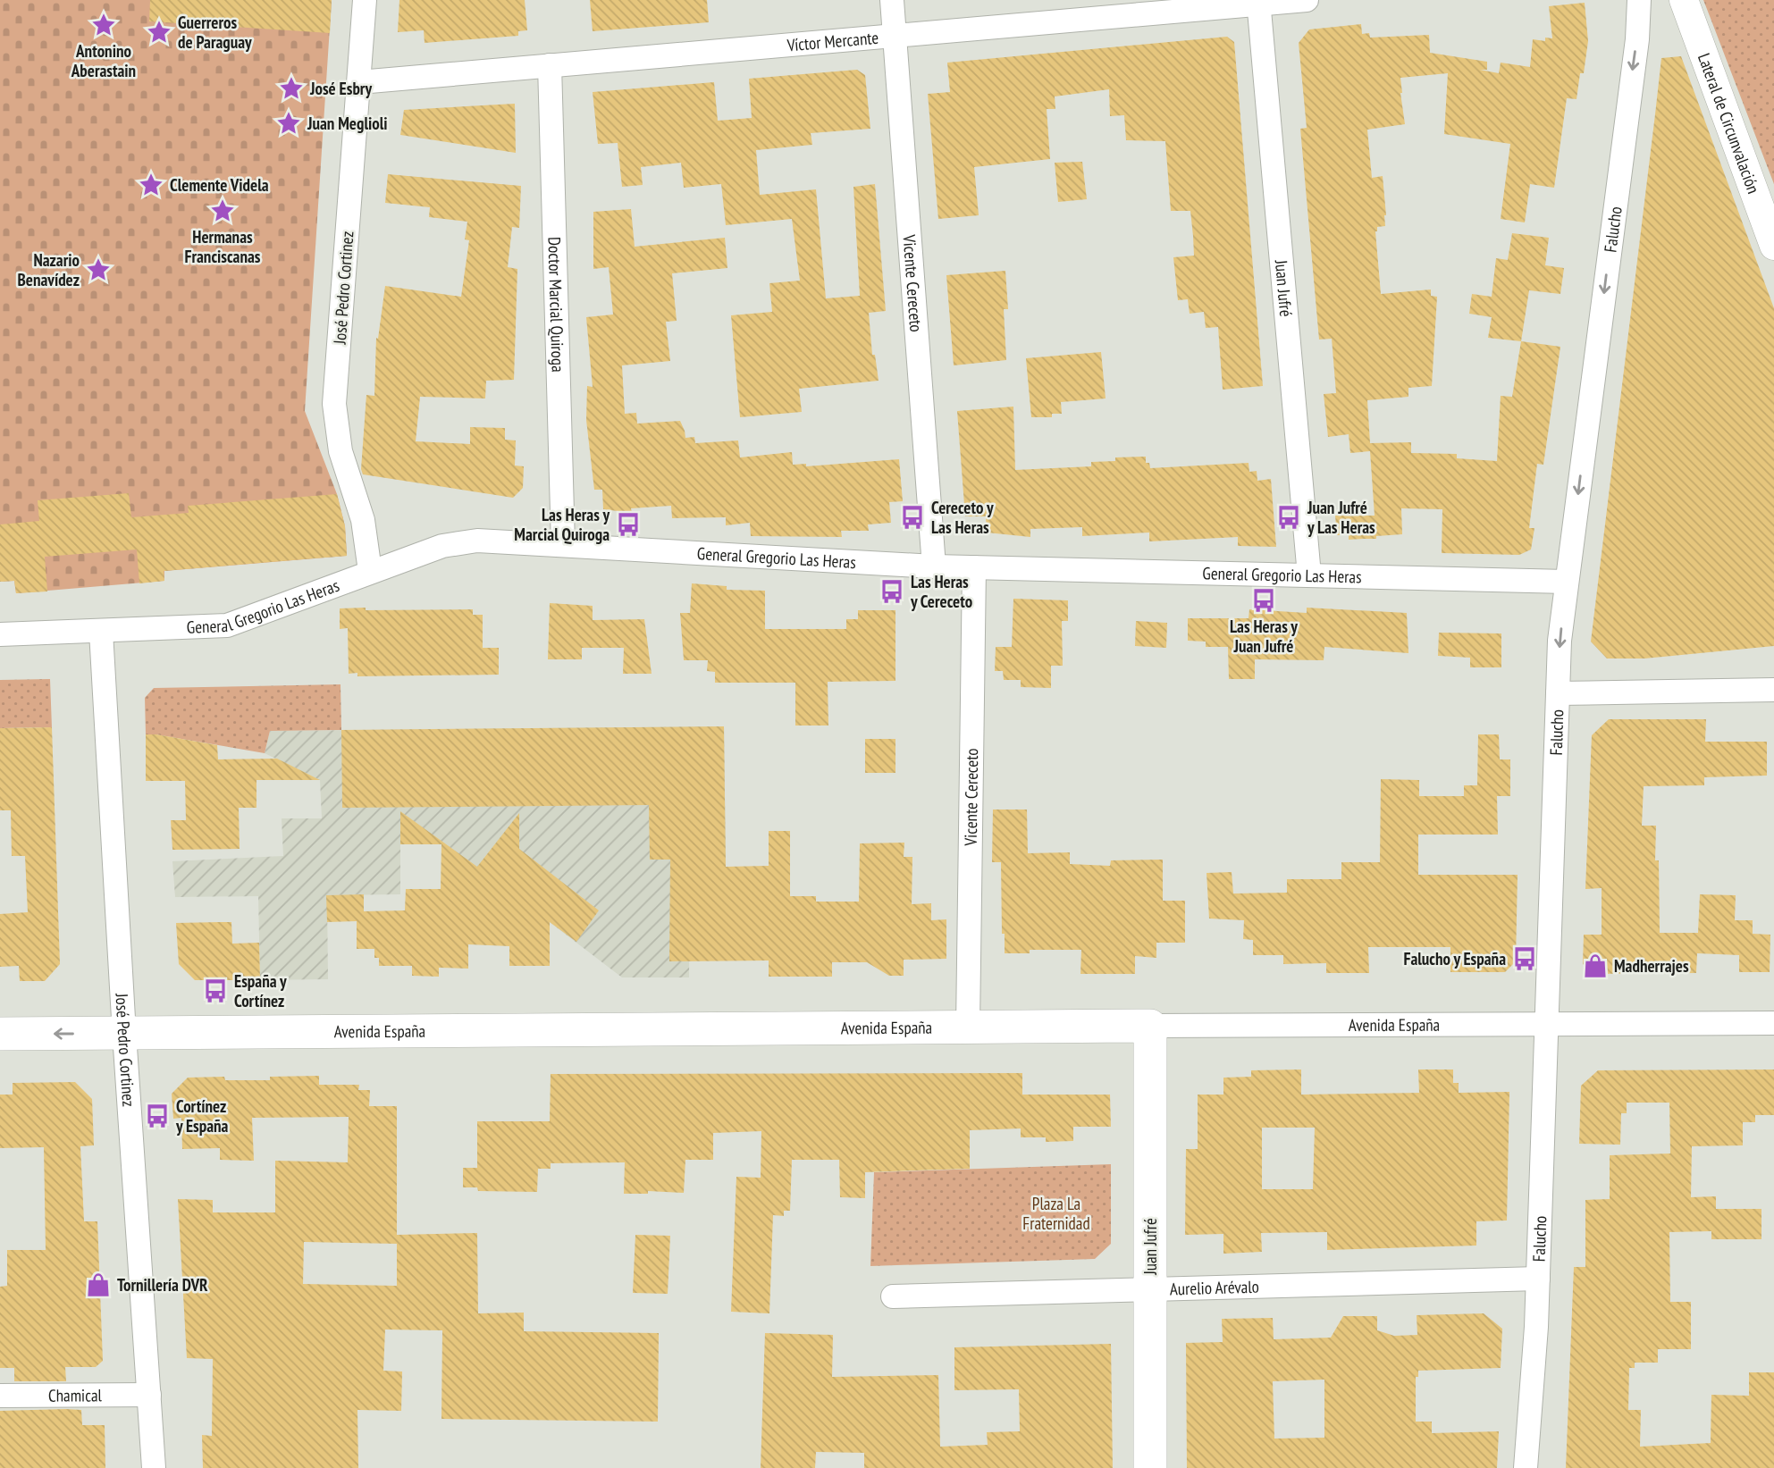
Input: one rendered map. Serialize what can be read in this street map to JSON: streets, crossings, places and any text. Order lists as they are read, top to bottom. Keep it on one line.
{"streets":{"main road":["Juan Jufré","Avenida España"],"street":["Víctor Mercante","Lateral de Circunvalación","Falucho","Vicente Cereceto","José Pedro Cortinez","Doctor Marcial Quiroga","General Gregorio Las Heras","Aurelio Arévalo","Chamical"]},"crossings":[["Víctor Mercante","Vicente Cereceto"],["Víctor Mercante","José Pedro Cortinez"],["Víctor Mercante","Juan Jufré"],["Víctor Mercante","Doctor Marcial Quiroga"],["Falucho","General Gregorio Las Heras"],["Falucho","Avenida España"],["Falucho","Aurelio Arévalo"],["Vicente Cereceto","General Gregorio Las Heras"],["Vicente Cereceto","Avenida España"],["José Pedro Cortinez","General Gregorio Las Heras"],["José Pedro Cortinez","Avenida España"],["José Pedro Cortinez","Chamical"],["Juan Jufré","General Gregorio Las Heras"],["Juan Jufré","Avenida España"],["Juan Jufré","Aurelio Arévalo"],["Doctor Marcial Quiroga","General Gregorio Las Heras"]],"one_way":["Falucho"],"parks":["Plaza La Fraternidad"],"places":{"place":["Antonino Aberastain","Guerreros de Paraguay","José Esbry","Juan Meglioli","Clemente Videla","Hermanas Franciscanas","Nazario Benavídez"],"bus stop":["Cereceto y Las Heras","Juan Jufré y Las Heras","Las Heras y Marcial Quiroga","Las Heras y Cereceto","Las Heras y Juan Jufré","Falucho y España","España y Cortínez","Cortínez y España"],"shop":["Madherrajes","Tornillería DVR"]}}
